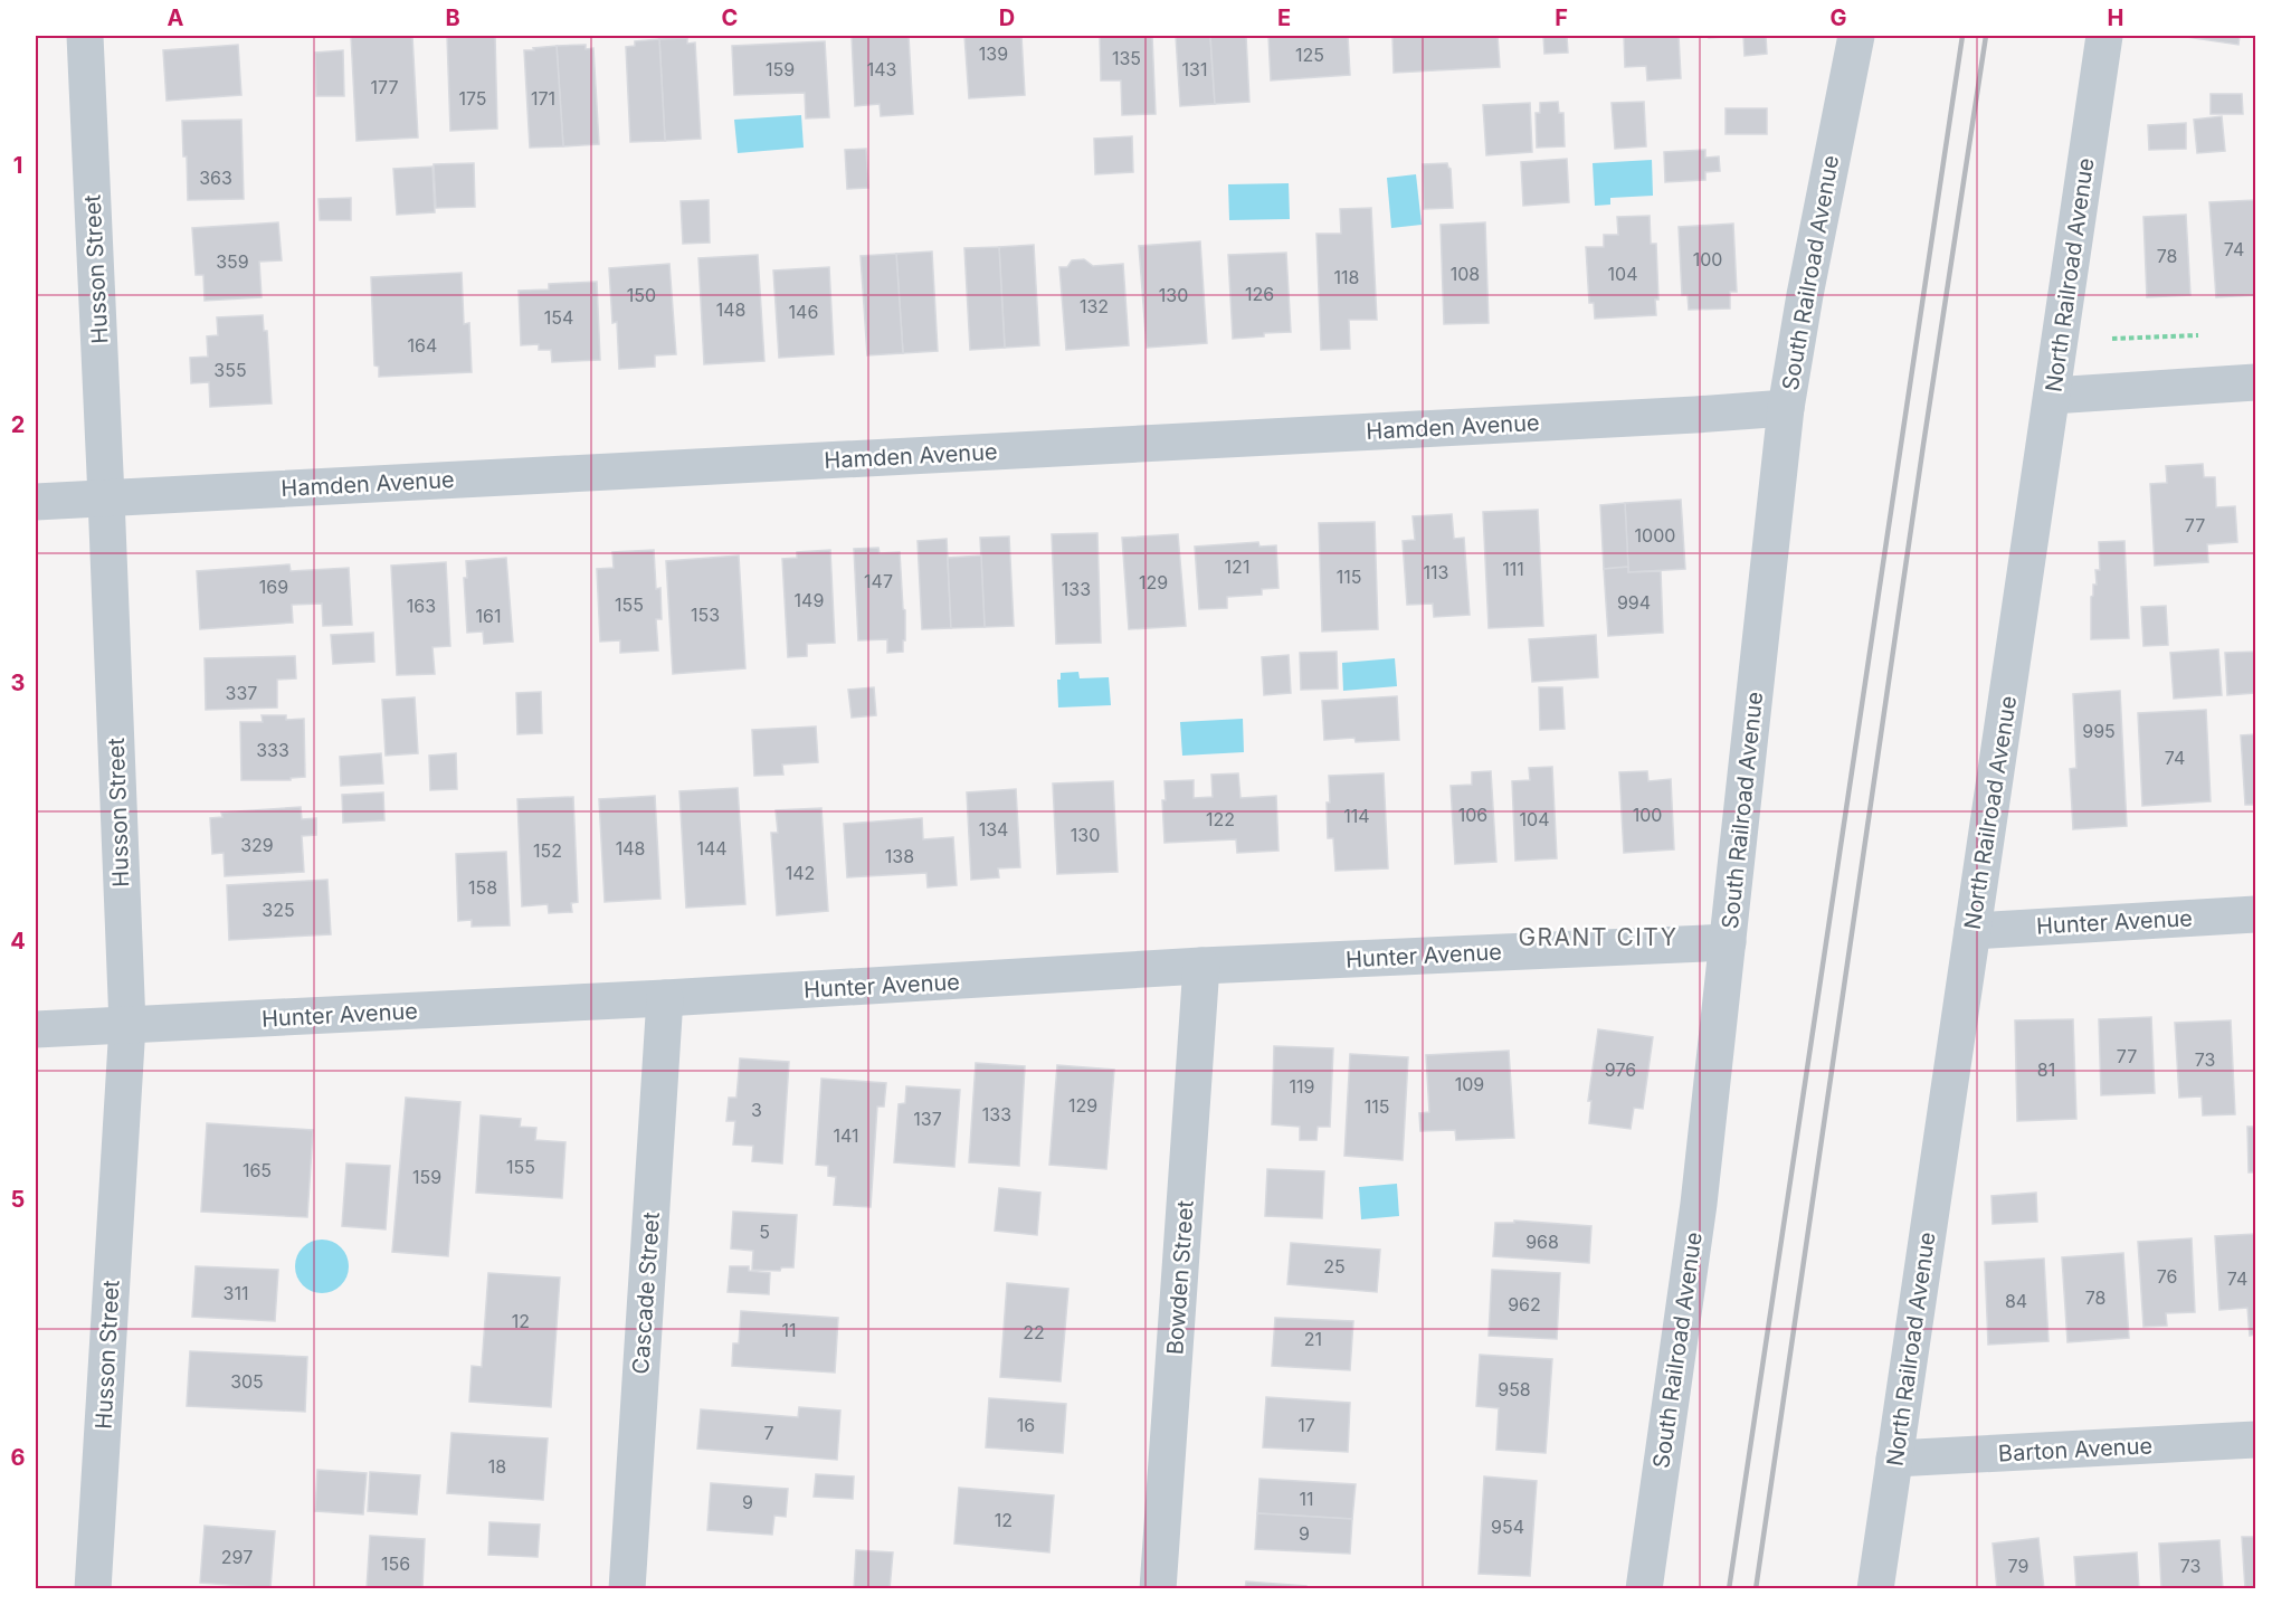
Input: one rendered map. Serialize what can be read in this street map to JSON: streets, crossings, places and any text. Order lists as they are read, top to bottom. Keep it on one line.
{"streets":{"street":["Husson Street","South Railroad Avenue","North Railroad Avenue","Hamden Avenue","Hunter Avenue","Bowden Street","Cascade Street","Barton Avenue"]},"crossings":[["Husson Street","Hamden Avenue"],["Husson Street","Hunter Avenue"],["South Railroad Avenue","Hamden Avenue"],["South Railroad Avenue","Hunter Avenue"],["North Railroad Avenue","Hunter Avenue"],["North Railroad Avenue","Barton Avenue"],["Hunter Avenue","Bowden Street"],["Hunter Avenue","Cascade Street"]],"districts":["GRANT CITY"],"house_numbers":["139","125","135","159","143","131","177","175","171","363","74","78","100","359","108","104","118","126","150","130","132","148","146","154","164","355","77","1000","121","111","113","115","147","129","169","133","149","994","155","163","153","161","337","995","333","74","106","100","114","122","104","134","130","329","148","144","152","138","142","158","325","77","73","976","81","109","119","129","115","3","133","137","141","155","165","159","5","968","25","76","74","311","78","84","962","12","11","22","21","305","958","16","17","7","18","11","9","12","954","9","297","156","79","73"],"grid":{"columns":["A","B","C","D","E","F","G","H"],"rows":["1","2","3","4","5","6"]}}
